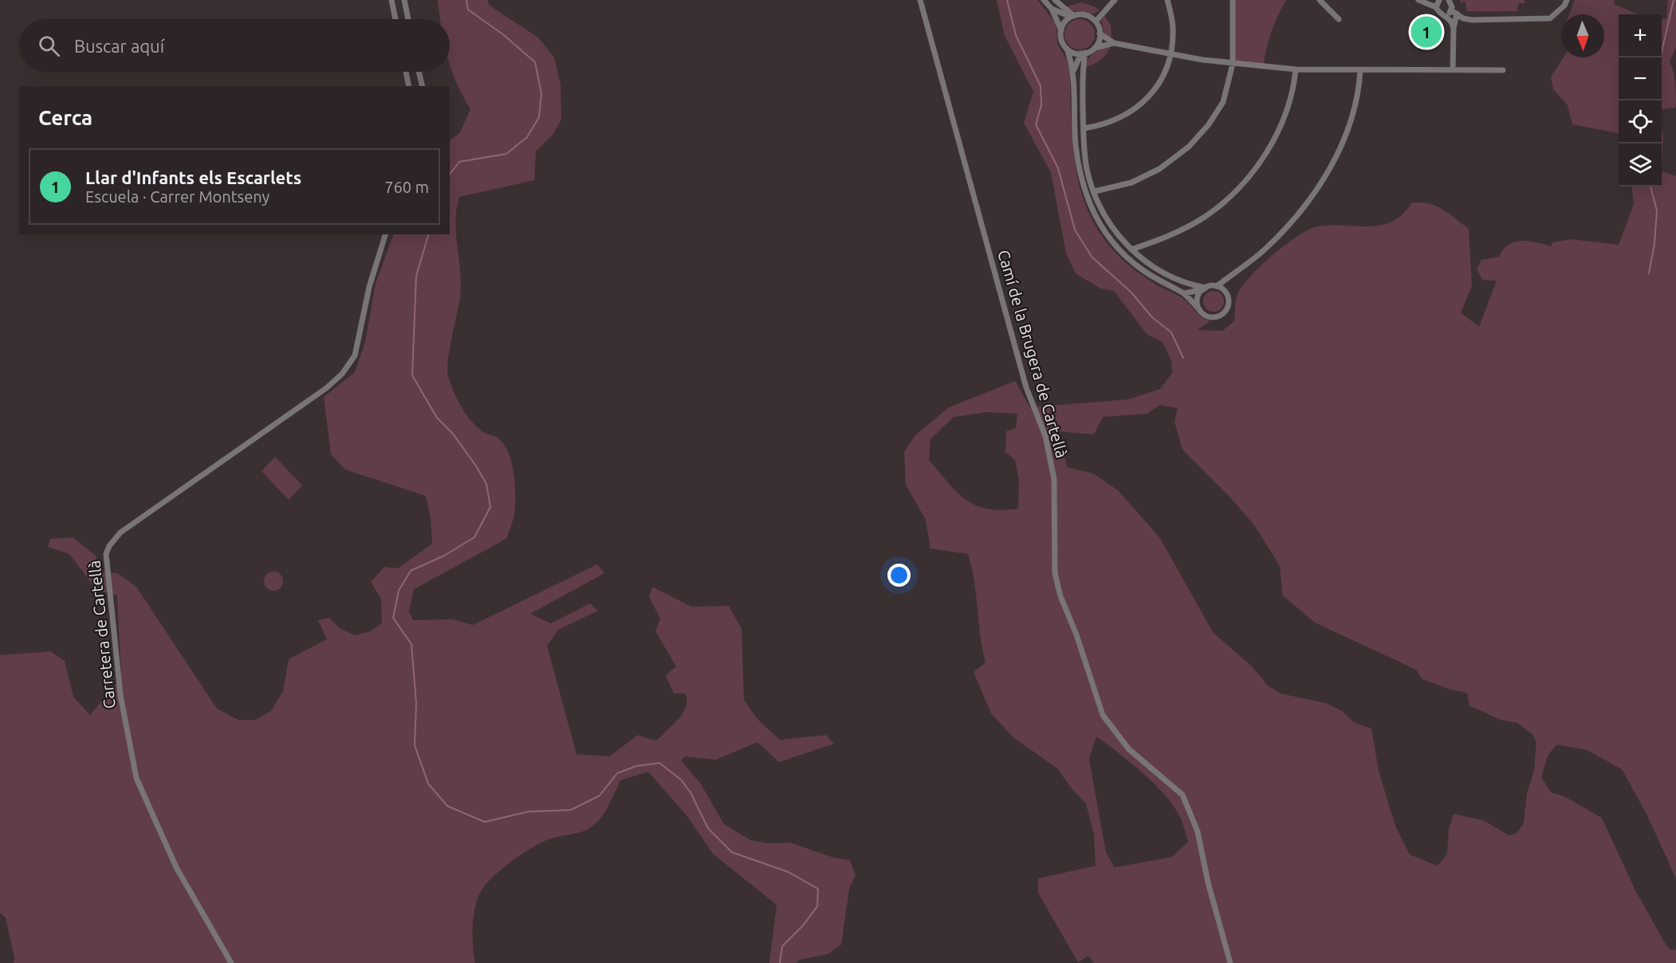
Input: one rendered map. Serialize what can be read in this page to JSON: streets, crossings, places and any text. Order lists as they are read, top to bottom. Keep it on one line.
{"streets":{"street":["Camí de la Brugera de Cartellà","Carretera de Cartellà"]},"north":"bottom","page":{"map_buttons":["+","−"],"pins":"1","search":"Buscar aquí","heading":"Cerca","list":[{"mark":"1","name":"Llar d'Infants els Escarlets","note":"Escuela · Carrer Montseny","value":"760 m"}]}}
